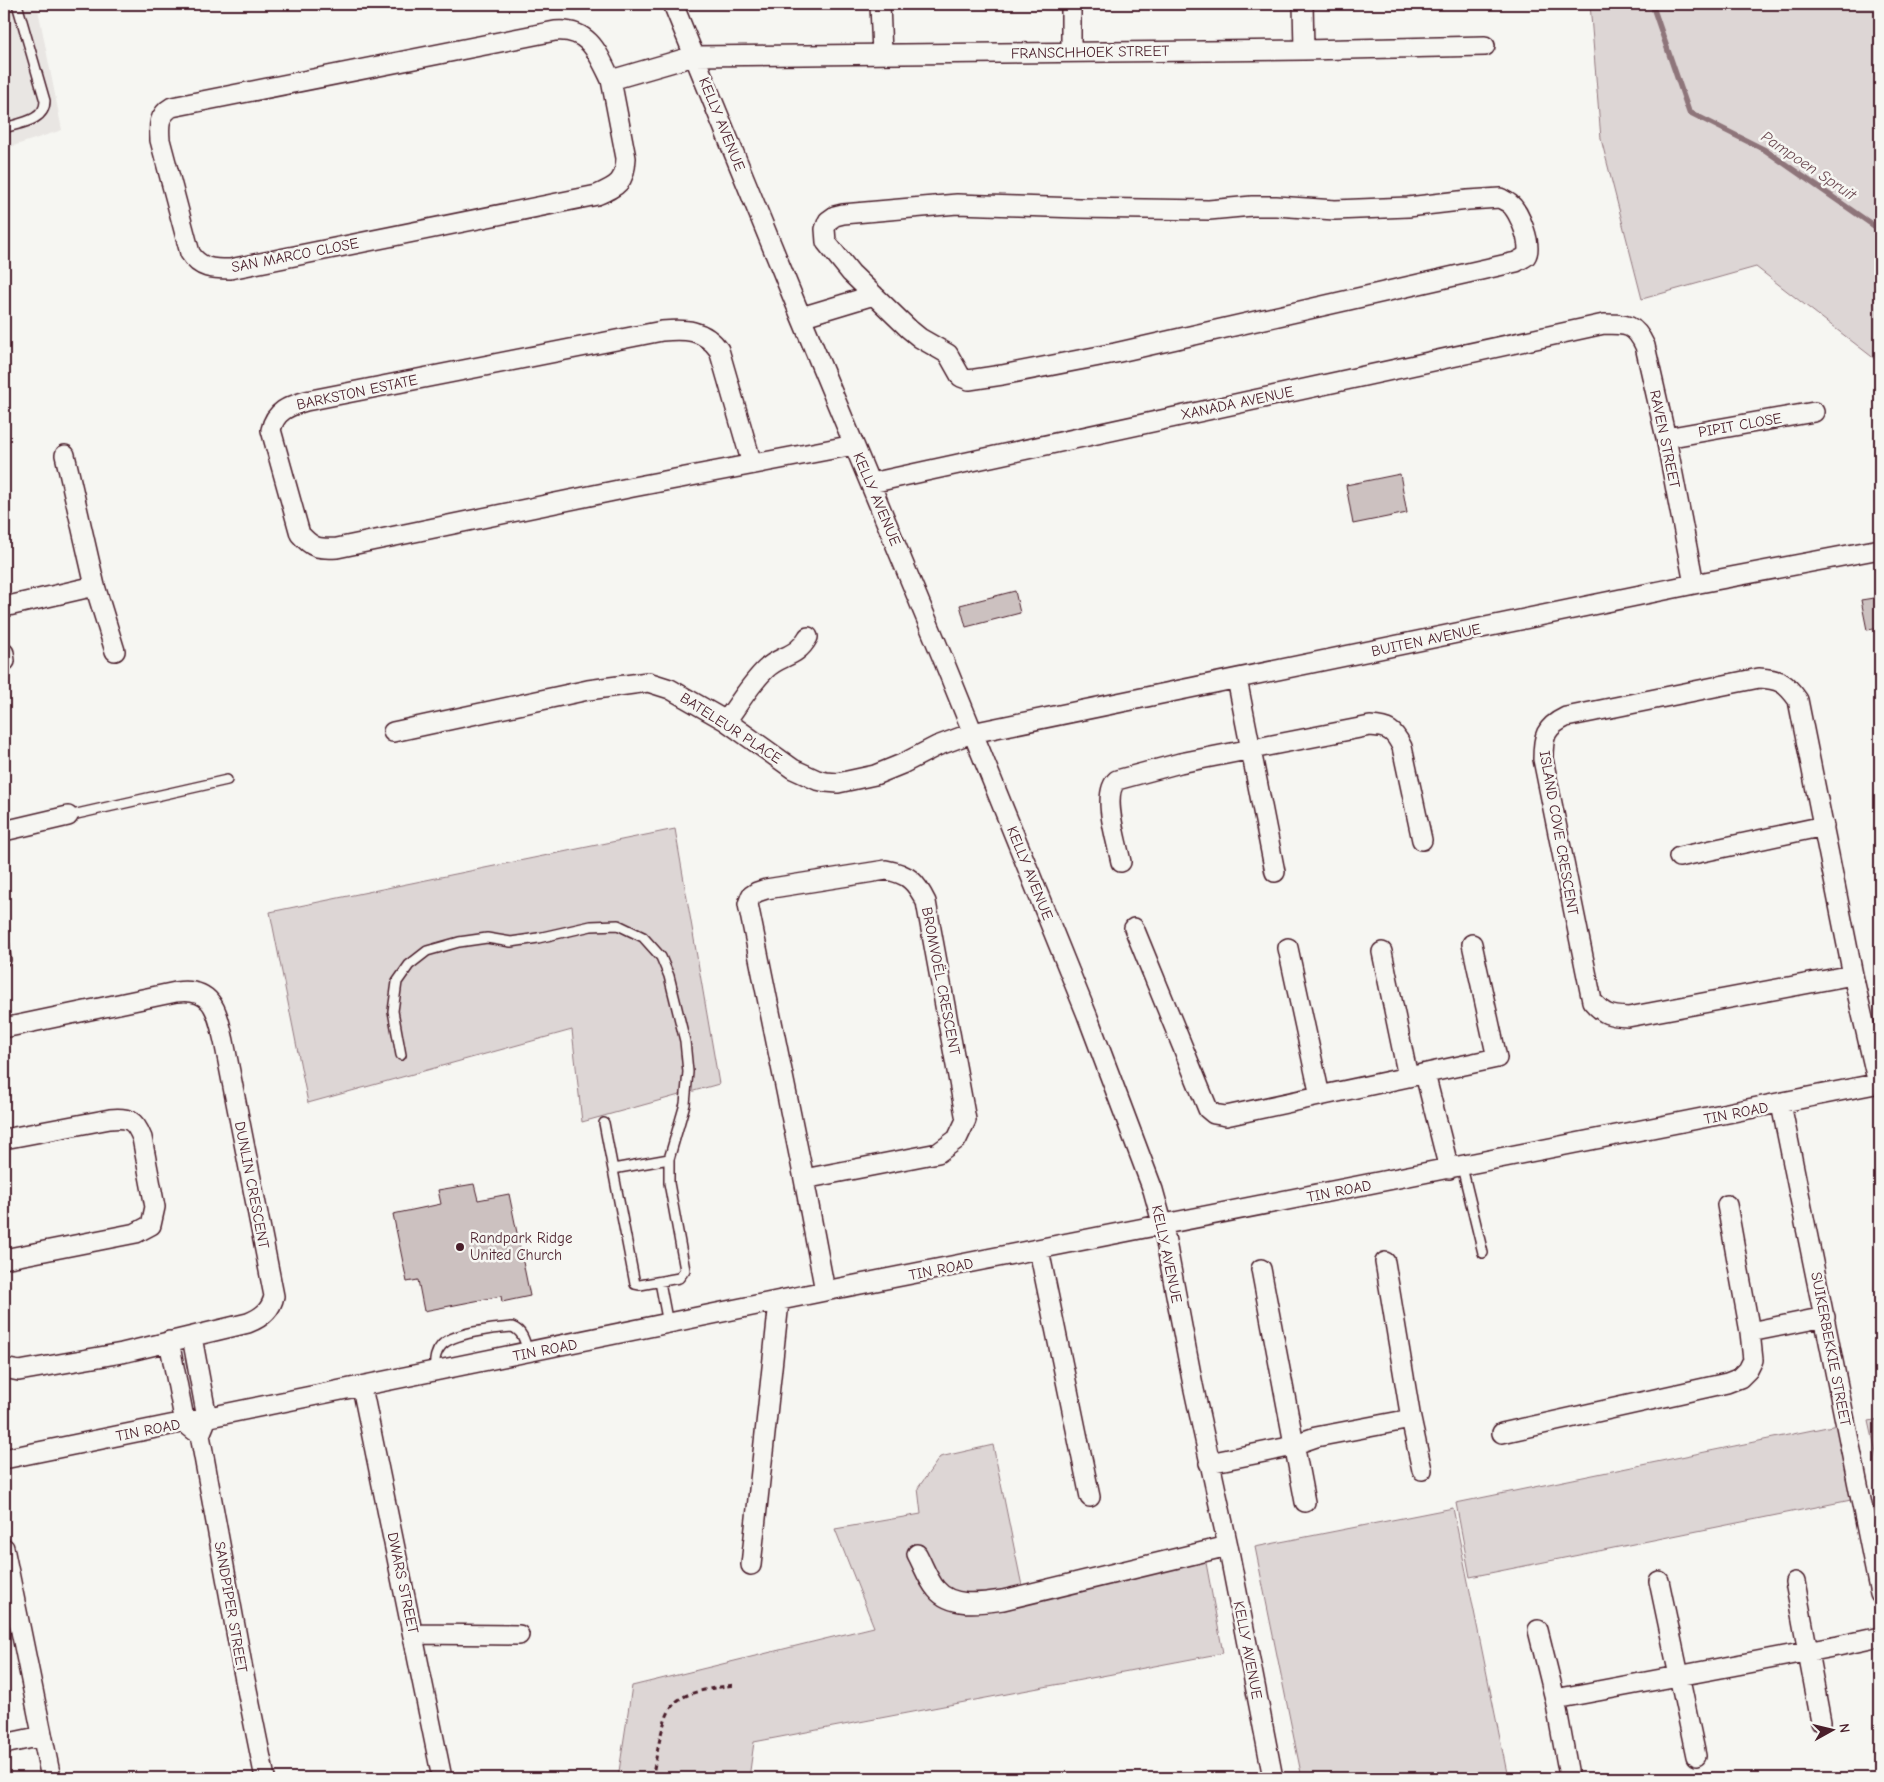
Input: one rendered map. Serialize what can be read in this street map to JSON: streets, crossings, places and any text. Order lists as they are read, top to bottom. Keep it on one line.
{"streets":{"street":["FRANSCHHOEK STREET","KELLY AVENUE","SAN MARCO CLOSE","BARKSTON ESTATE","XANADA AVENUE","PIPIT CLOSE","RAVEN STREET","BUITEN AVENUE","BATELEUR PLACE","ISLAND COVE CRESCENT","BROMVOËL CRESCENT","TIN ROAD","DUNLIN CRESCENT","SUIKERBEKKIE STREET","DWARS STREET","SANDPIPER STREET"]},"crossings":[["FRANSCHHOEK STREET","KELLY AVENUE"],["KELLY AVENUE","BARKSTON ESTATE"],["KELLY AVENUE","XANADA AVENUE"],["KELLY AVENUE","BUITEN AVENUE"],["KELLY AVENUE","BATELEUR PLACE"],["KELLY AVENUE","TIN ROAD"],["XANADA AVENUE","RAVEN STREET"],["PIPIT CLOSE","RAVEN STREET"],["RAVEN STREET","BUITEN AVENUE"],["BUITEN AVENUE","BATELEUR PLACE"],["ISLAND COVE CRESCENT","TIN ROAD"],["BROMVOËL CRESCENT","TIN ROAD"],["TIN ROAD","SUIKERBEKKIE STREET"],["TIN ROAD","DWARS STREET"],["TIN ROAD","SANDPIPER STREET"],["DUNLIN CRESCENT","SANDPIPER STREET"]],"water":["Pampoen Spruit"],"places":["Randpark Ridge United Church"],"north":"right"}
